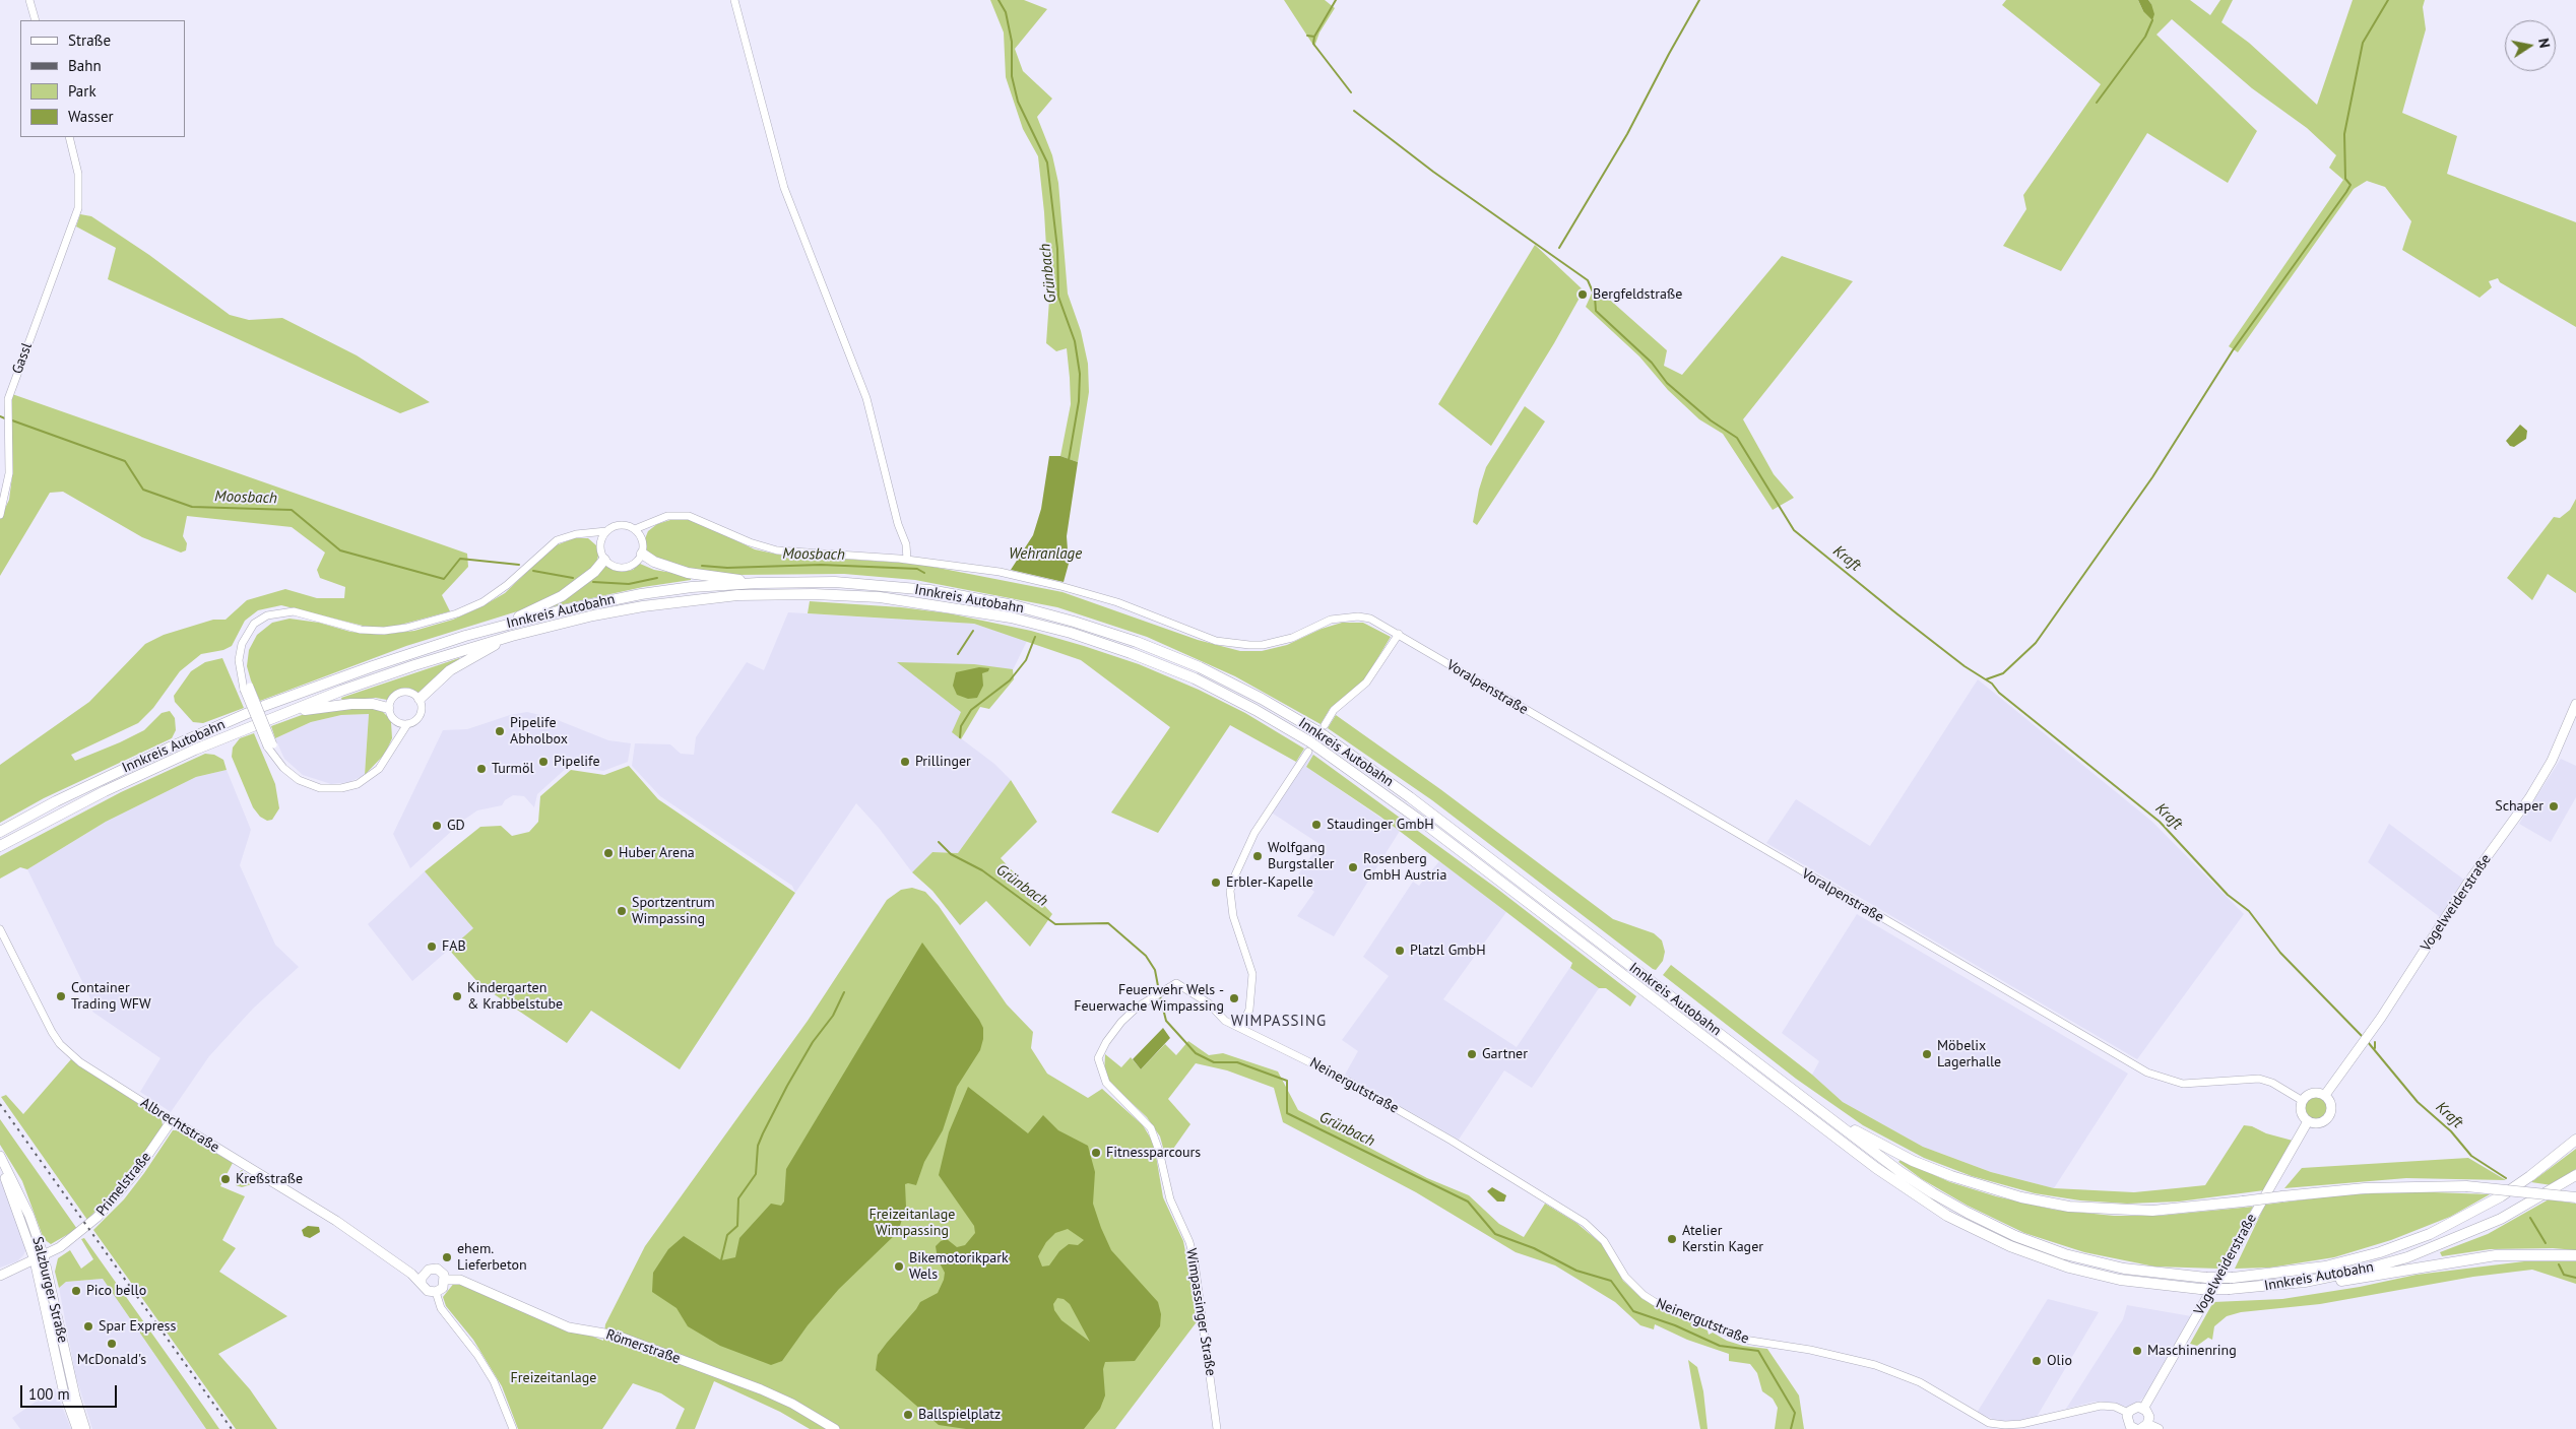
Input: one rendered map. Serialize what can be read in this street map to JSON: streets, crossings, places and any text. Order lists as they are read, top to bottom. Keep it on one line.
{"streets":{"highway":["Innkreis Autobahn"],"main road":["Vogelweiderstraße","Albrechtstraße","Primelstraße","Salzburger Straße","Römerstraße"],"street":["Gassl","Voralpenstraße","Neinergutstraße","Wimpassinger Straße"]},"crossings":[["Voralpenstraße","Vogelweiderstraße"],["Neinergutstraße","Wimpassinger Straße"],["Albrechtstraße","Primelstraße"],["Albrechtstraße","Römerstraße"],["Primelstraße","Salzburger Straße"]],"districts":["WIMPASSING"],"water":["Grünbach","Moosbach","Wehranlage","Kraft"],"parks":["Freizeitanlage Wimpassing","Freizeitanlage"],"places":["Bergfeldstraße","Pipelife Abholbox","Pipelife","Prillinger","Turmöl","Schaper","Staudinger GmbH","GD","Huber Arena","Wolfgang Burgstaller","Rosenberg GmbH Austria","Erbler-Kapelle","Sportzentrum Wimpassing","FAB","Platzl GmbH","Container Trading WFW","Kindergarten & Krabbelstube","Feuerwehr Wels - Feuerwache Wimpassing","Gartner","Möbelix Lagerhalle","Fitnessparcours","Kreßstraße","Atelier Kerstin Kager","ehem. Lieferbeton","Bikemotorikpark Wels","Pico bello","Spar Express","McDonald's","Maschinenring","Olio","Ballspielplatz"],"legend":["Straße","Bahn","Park","Wasser"],"scale_bar":"100 m","north":"right"}
